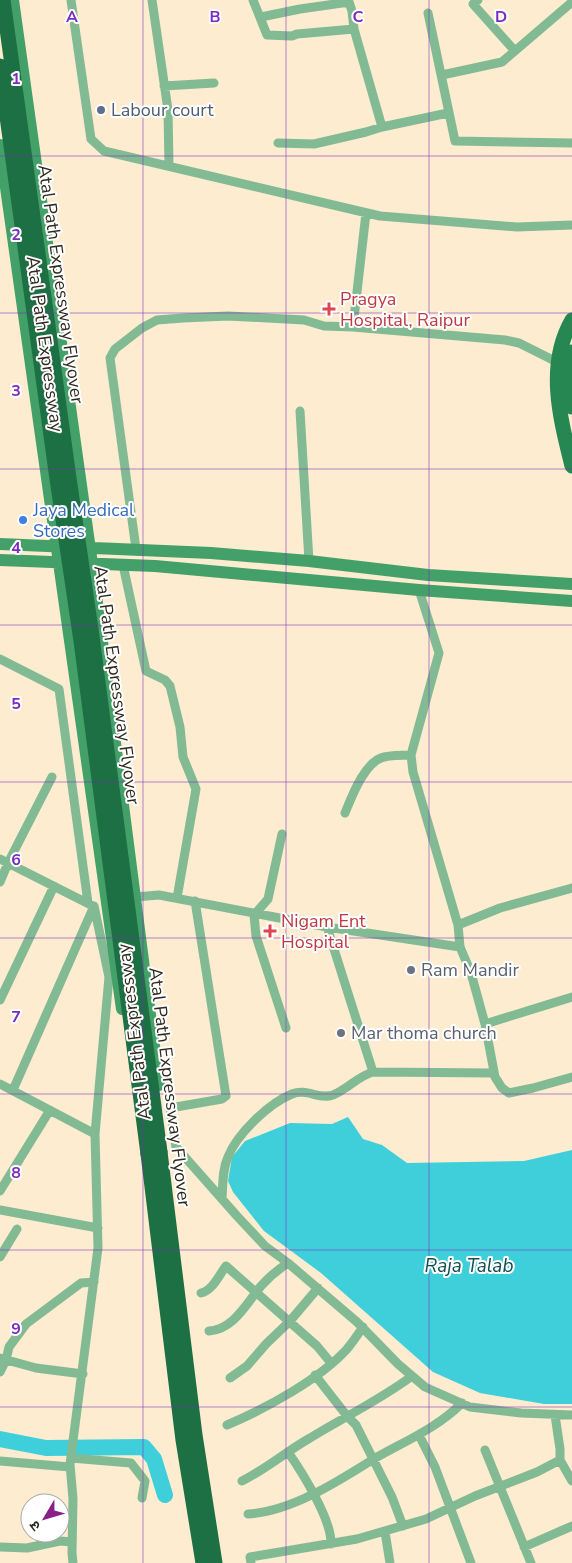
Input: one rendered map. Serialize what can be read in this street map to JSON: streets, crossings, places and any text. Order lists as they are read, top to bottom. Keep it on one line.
{"streets":{"highway":["Atal Path Expressway Flyover"],"street":["Atal Path Expressway"]},"crossings":[["Atal Path Expressway Flyover","Atal Path Expressway"]],"water":["Raja Talab"],"places":{"other":["Labour court","Jaya Medical Stores","Ram Mandir","Mar thoma church"],"health":["Pragya Hospital, Raipur","Nigam Ent Hospital"]},"north":"bottom left","grid":{"columns":["A","B","C","D"],"rows":["1","2","3","4","5","6","7","8","9"]}}
